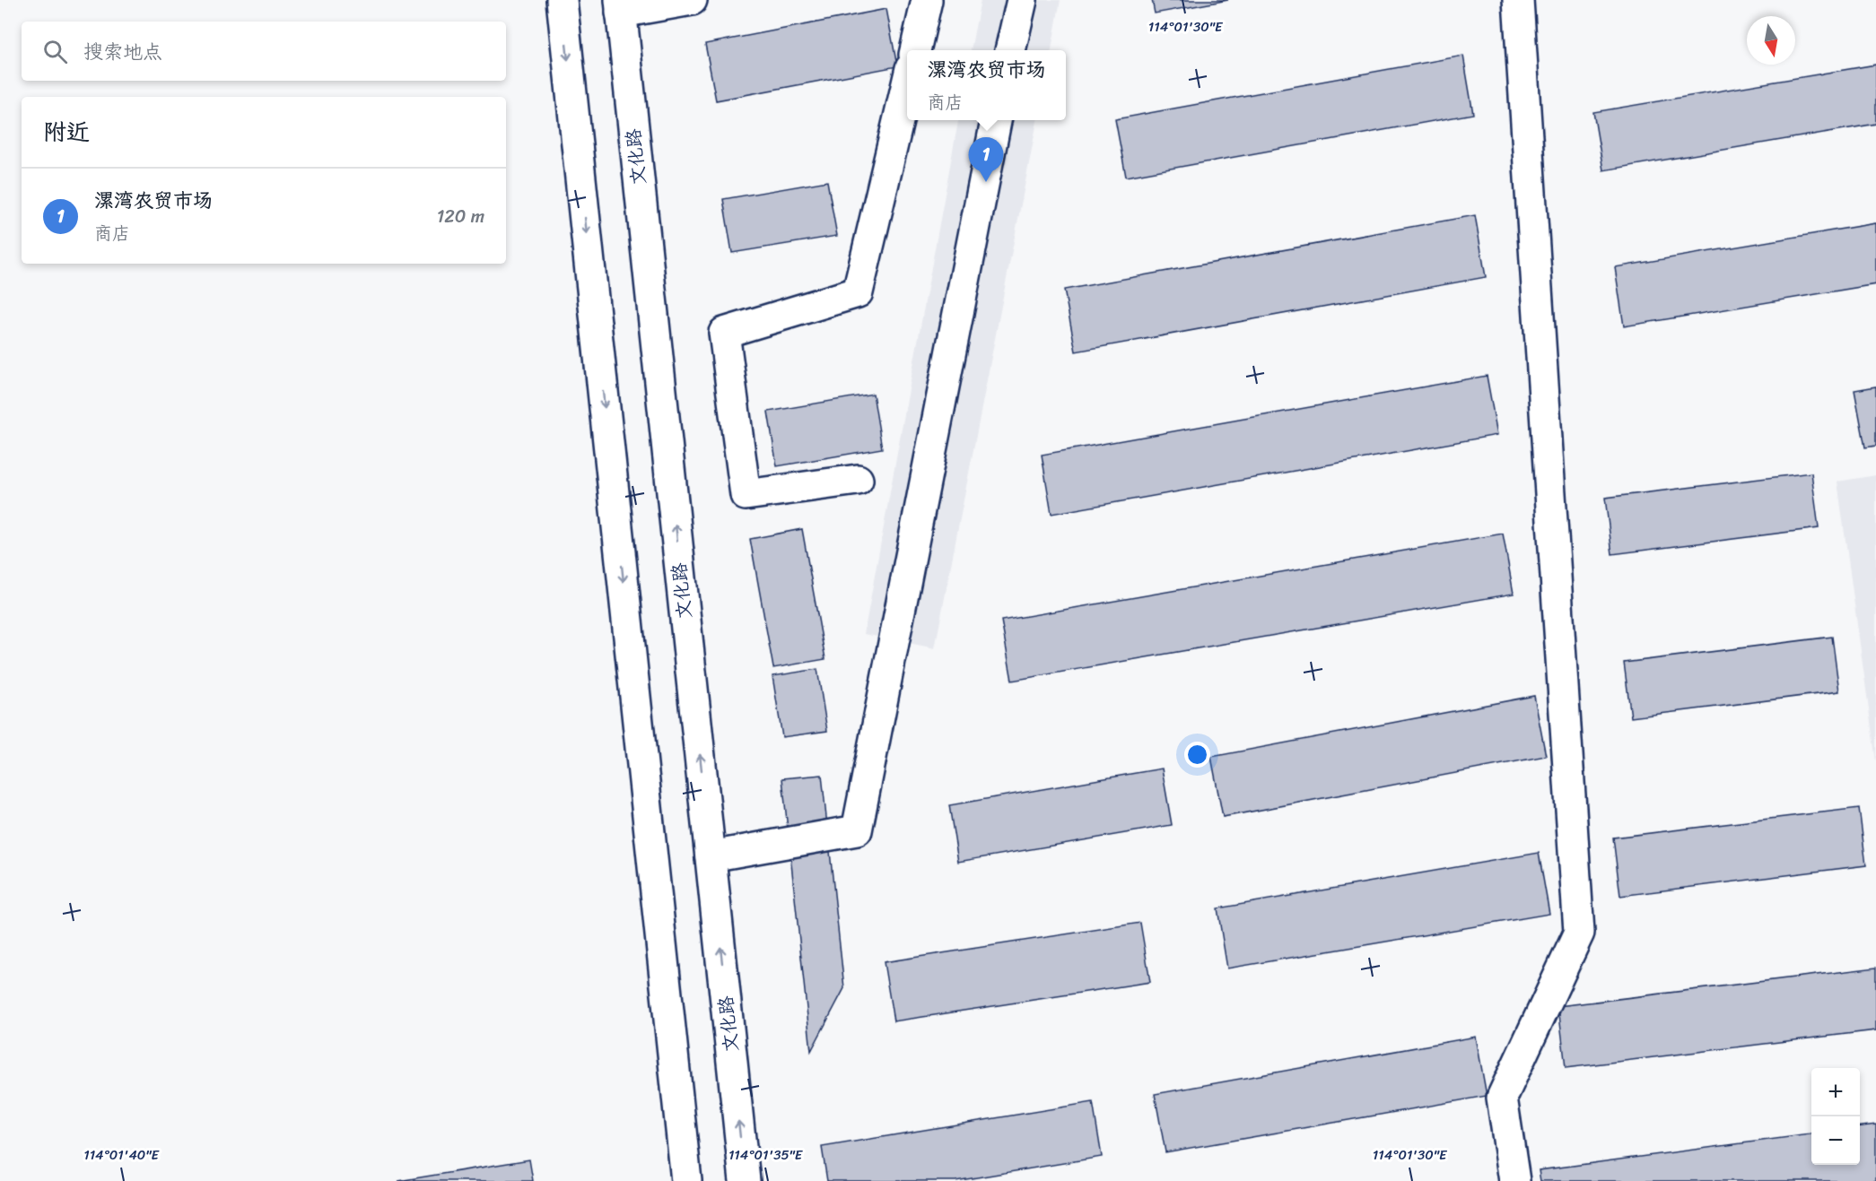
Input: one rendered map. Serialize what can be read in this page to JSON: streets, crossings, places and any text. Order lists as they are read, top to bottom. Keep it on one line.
{"streets":{"street":["文化路"]},"north":"bottom","page":{"search":"搜索地点","popup":["漯湾农贸市场","商店"],"heading":"附近","pins":"1","list":[{"mark":"1","name":"漯湾农贸市场","note":"商店","value":"120 m"}],"map_buttons":["+","−"]},"coordinates":["114°01'30\"E","114°01'40\"E","114°01'35\"E"]}
